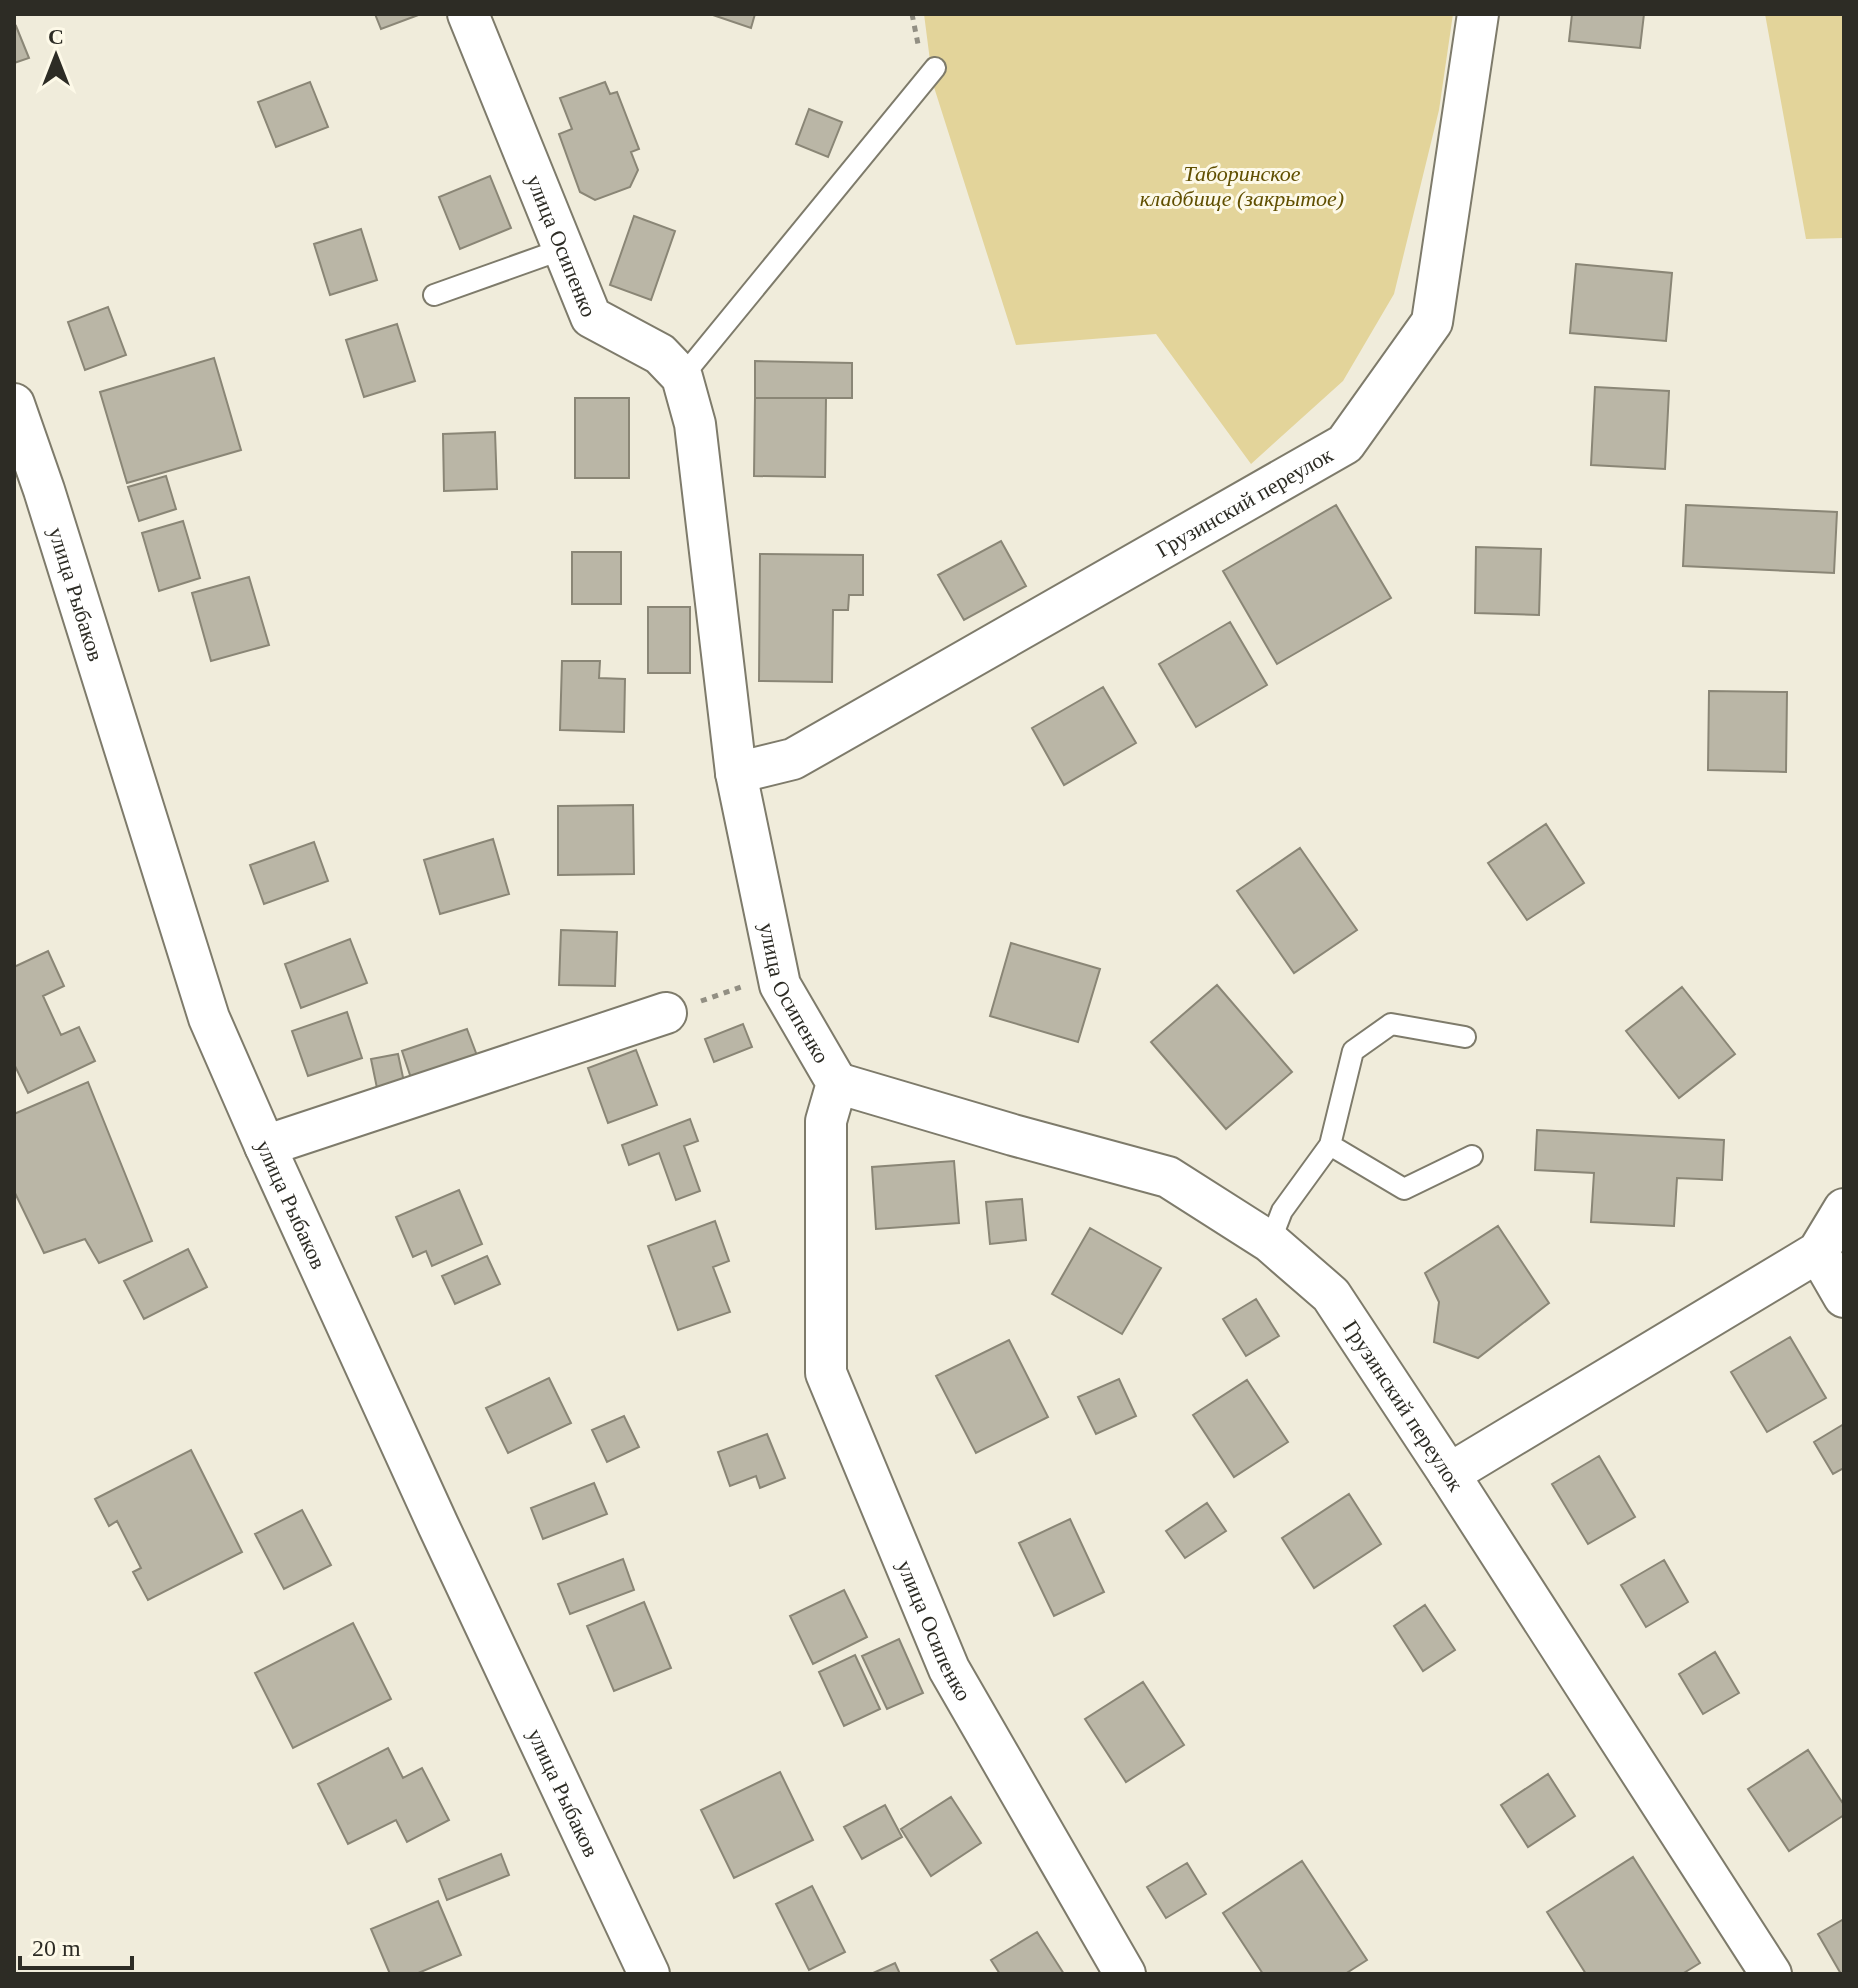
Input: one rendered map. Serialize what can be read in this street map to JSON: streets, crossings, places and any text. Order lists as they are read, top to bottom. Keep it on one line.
{"streets":{"street":["улица Осипенко","Грузинский переулок","улица Рыбаков"]},"crossings":[["улица Осипенко","Грузинский переулок"]],"parks":["Таборинское кладбище (закрытое)"],"scale_bar":"20 m","north":"top"}
